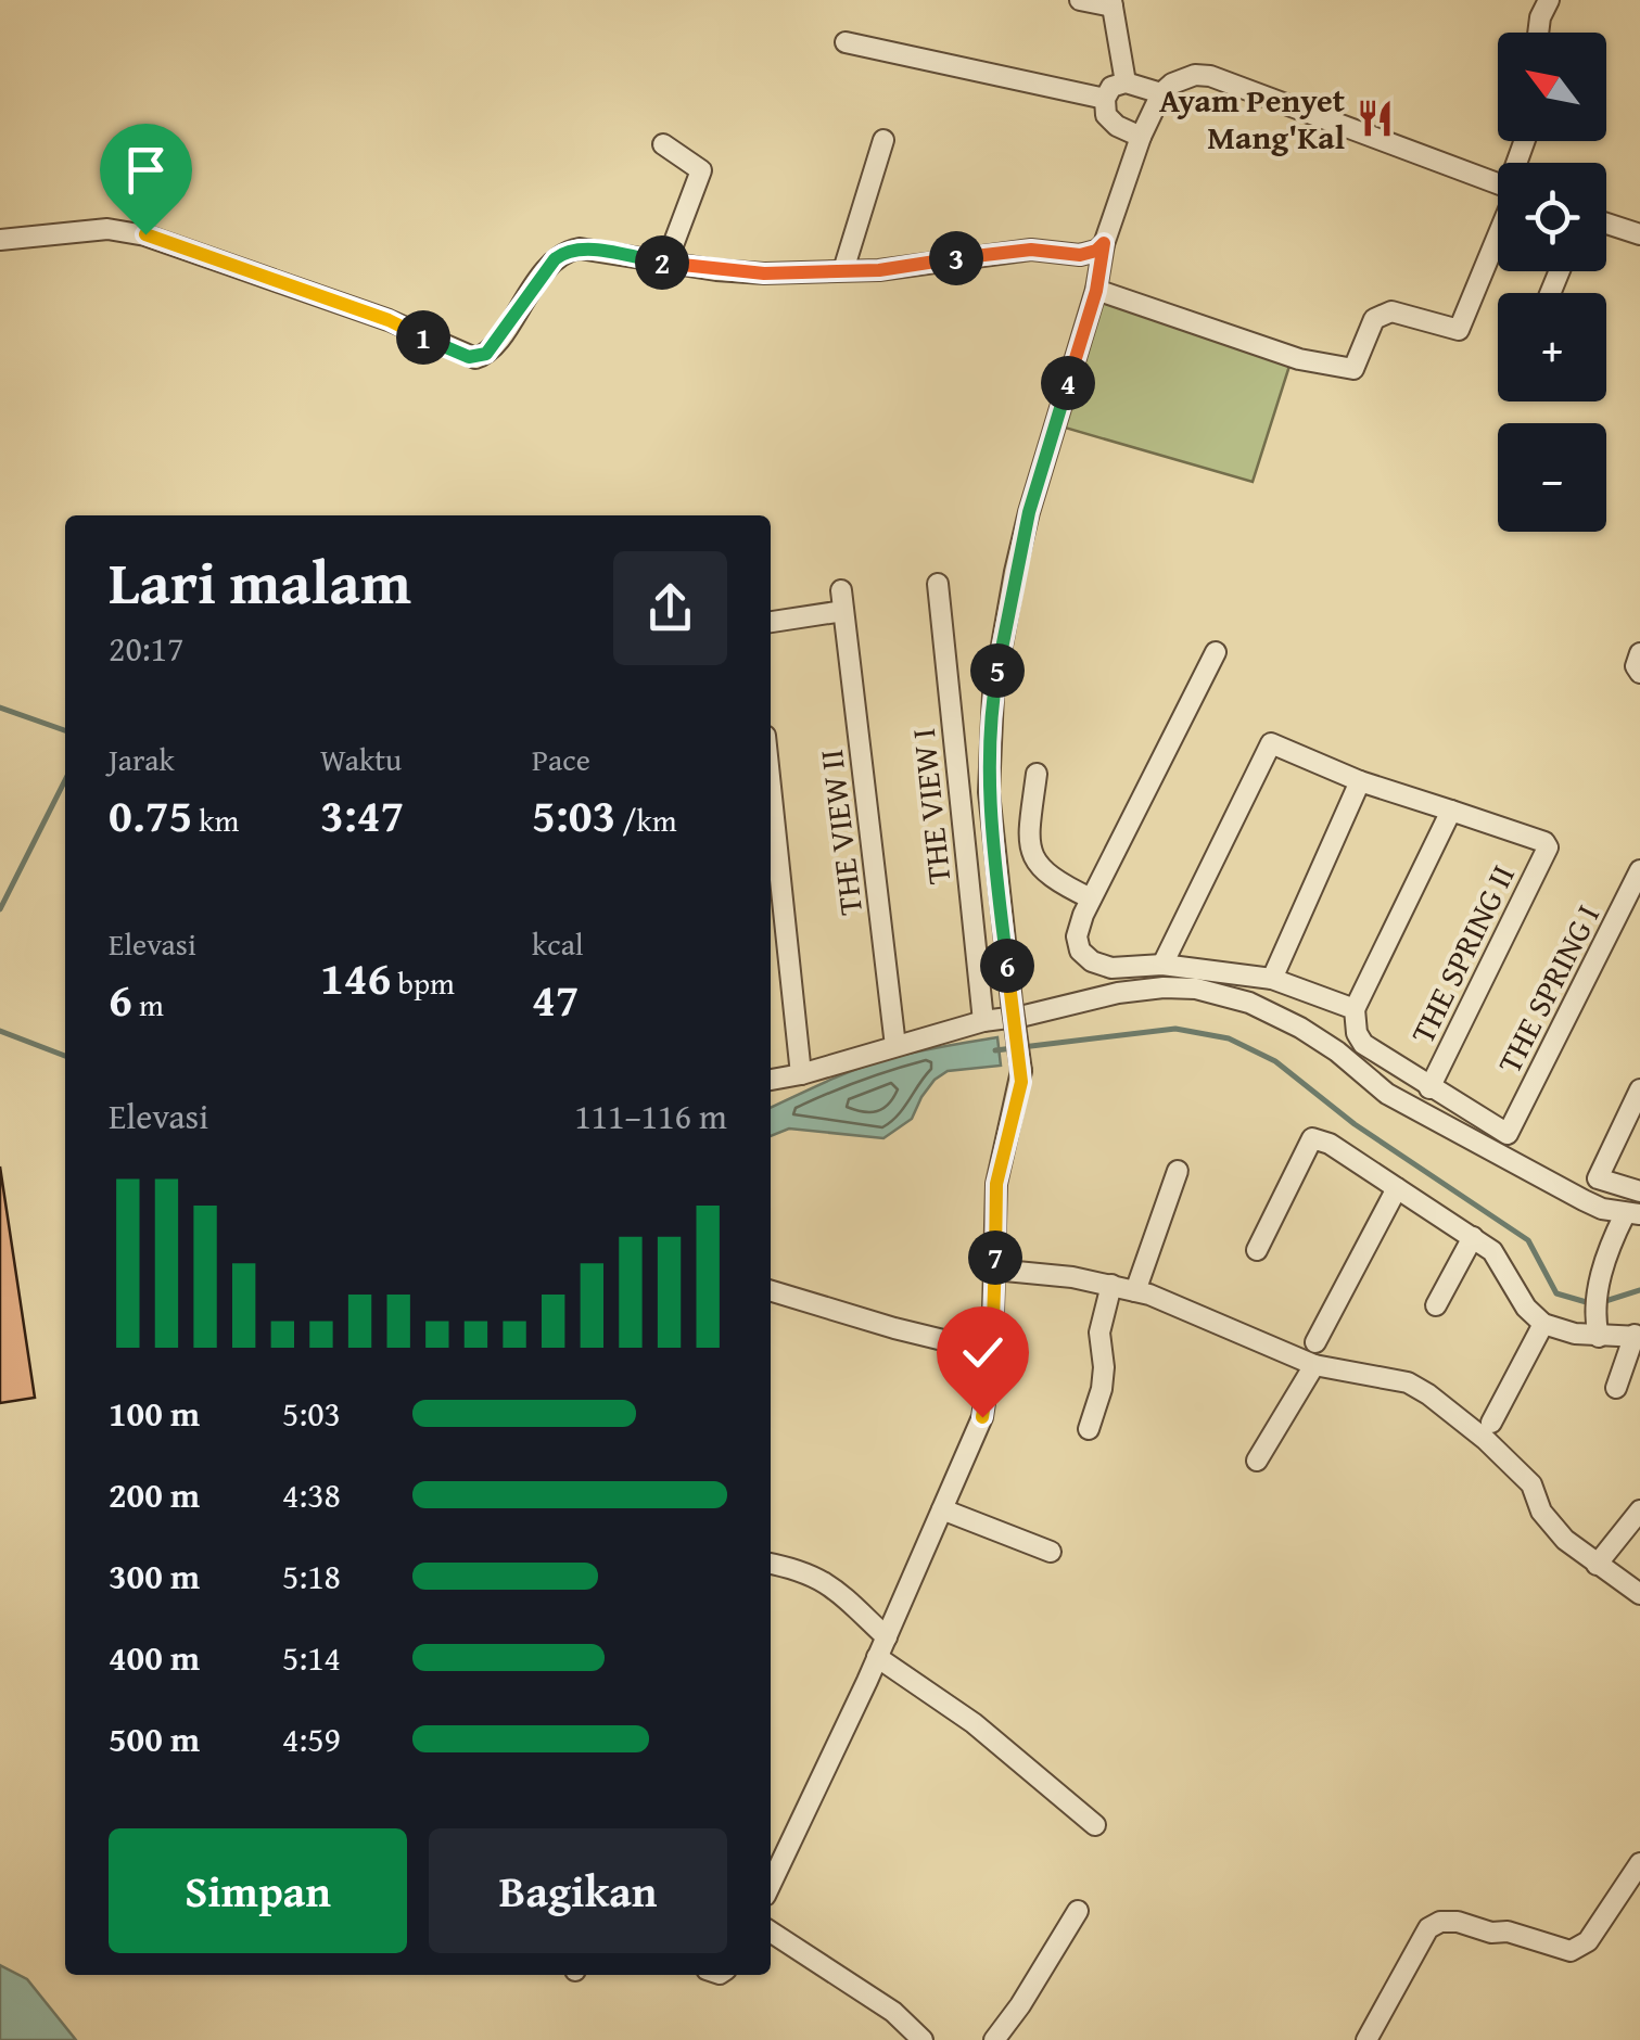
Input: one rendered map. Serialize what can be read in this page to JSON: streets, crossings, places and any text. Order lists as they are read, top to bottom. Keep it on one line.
{"streets":{"street":["THE VIEW I","THE VIEW II","THE SPRING II","THE SPRING I"]},"crossings":[["THE SPRING II","THE SPRING I"]],"places":{"restaurant":["Ayam Penyet Mang'Kal"]},"north":"top left","page":{"map_buttons":["+","−"],"pins":["3","2","1","4","5","6","7"],"heading":["Lari malam","20:17"],"stats":[["Jarak","0.75 km"],["Waktu","3:47"],["Pace","5:03 /km"],["Elevasi","6 m"],["146 bpm"],["kcal","47"]],"chart":["Elevasi","111–116 m"],"list":[{"name":"100 m","note":"5:03"},{"name":"200 m","note":"4:38"},{"name":"300 m","note":"5:18"},{"name":"400 m","note":"5:14"},{"name":"500 m","note":"4:59"}],"buttons":["Simpan","Bagikan"]}}
